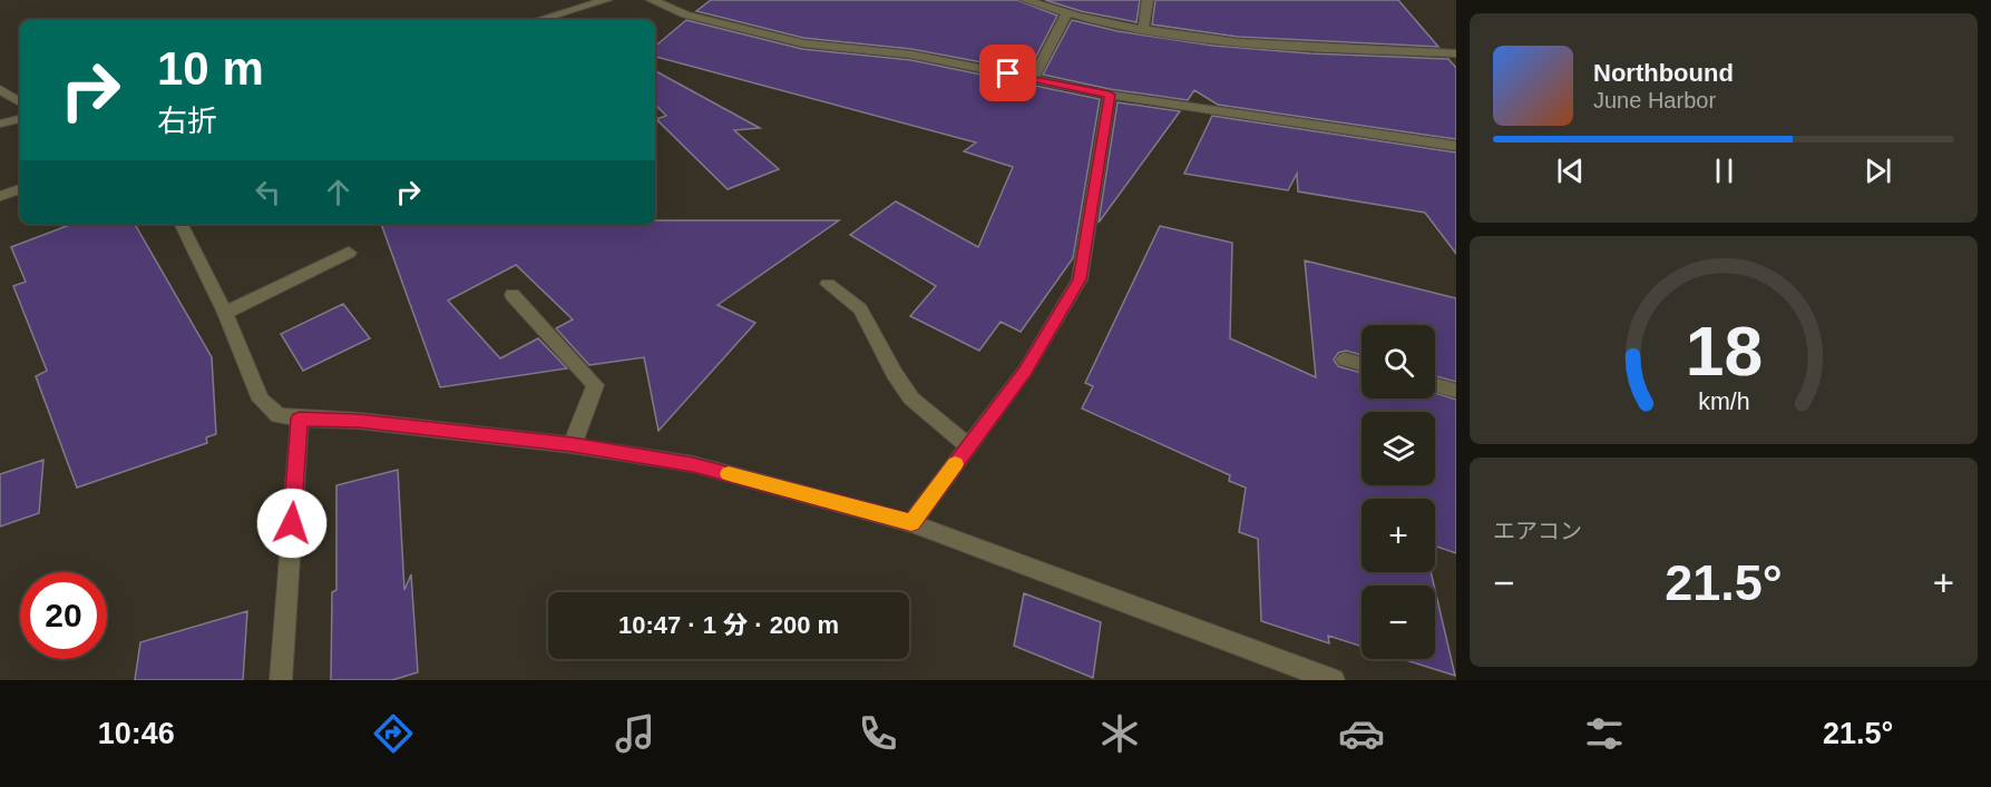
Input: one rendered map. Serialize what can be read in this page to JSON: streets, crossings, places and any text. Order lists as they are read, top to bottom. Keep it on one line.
{"page":{"turn":["10 m","右折"],"song":["Northbound","June Harbor"],"map_buttons":["+","−"],"tile":"エアコン","heat":["−","21.5°","+"],"limit":"20","trip":"10:47 · 1 分 · 200 m","tabs":["10:46","21.5°"],"gauge":["18","km/h"]}}
